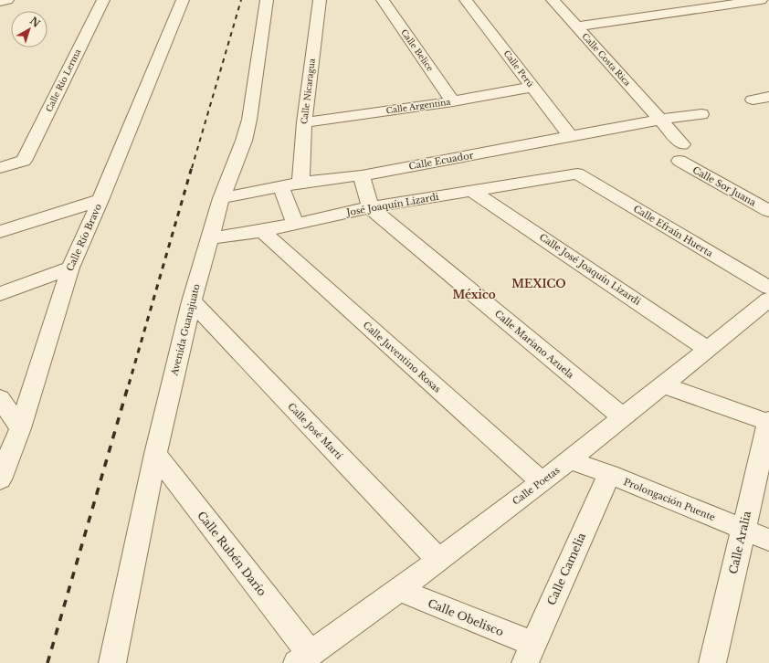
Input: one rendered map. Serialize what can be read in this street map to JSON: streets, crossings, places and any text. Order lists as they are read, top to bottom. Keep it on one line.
{"streets":{"street":["Calle Belice","Calle Costa Rica","Calle Perú","Calle Río Lerma","Calle Nicaragua","Calle Argentina","Calle Ecuador","Calle Sor Juana","José Joaquín Lizardi","Calle Efraín Huerta","Calle Río Bravo","Calle José Joaquín Lizardi","Avenida Guanajuato","Calle Mariano Azuela","Calle Juventino Rosas","Calle José Martí","Calle Poetas","Prolongación Puente","Calle Aralia","Calle Rubén Darío","Calle Camelia","Calle Obelisco"]},"crossings":[["Calle Belice","Calle Argentina"],["Calle Costa Rica","Calle Ecuador"],["Calle Perú","Calle Argentina"],["Calle Perú","Calle Ecuador"],["Calle Nicaragua","Calle Argentina"],["Calle Nicaragua","Calle Ecuador"],["Calle Ecuador","Avenida Guanajuato"],["José Joaquín Lizardi","Calle Efraín Huerta"],["José Joaquín Lizardi","Calle José Joaquín Lizardi"],["José Joaquín Lizardi","Avenida Guanajuato"],["José Joaquín Lizardi","Calle Mariano Azuela"],["José Joaquín Lizardi","Calle Juventino Rosas"],["Calle José Joaquín Lizardi","Calle Poetas"],["Avenida Guanajuato","Calle José Martí"],["Avenida Guanajuato","Calle Rubén Darío"],["Calle Mariano Azuela","Calle Poetas"],["Calle Juventino Rosas","Calle Poetas"],["Calle José Martí","Calle Poetas"],["Calle Poetas","Prolongación Puente"],["Calle Poetas","Calle Aralia"],["Calle Poetas","Calle Rubén Darío"],["Calle Poetas","Calle Obelisco"],["Prolongación Puente","Calle Aralia"],["Prolongación Puente","Calle Camelia"],["Calle Camelia","Calle Obelisco"]],"districts":["MEXICO","México"],"north":"top right"}
